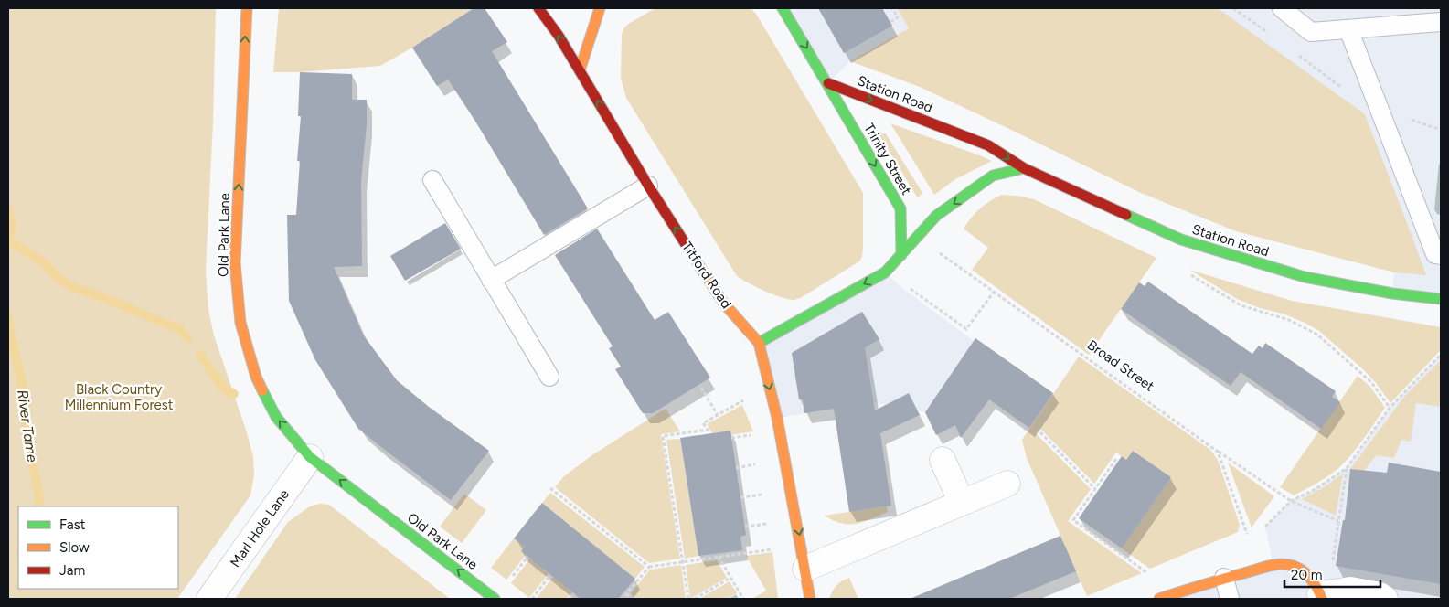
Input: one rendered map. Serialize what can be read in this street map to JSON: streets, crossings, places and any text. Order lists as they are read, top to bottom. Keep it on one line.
{"streets":{"main road":["Station Road","Trinity Street","Old Park Lane","Titford Road"],"street":["Marl Hole Lane"],"path":["Broad Street"]},"crossings":[["Station Road","Trinity Street"],["Old Park Lane","Marl Hole Lane"]],"one_way":["Trinity Street","Old Park Lane"],"water":["River Tame"],"parks":["Black Country Millennium Forest"],"legend":["Fast","Slow","Jam"],"scale_bar":"20 m"}
